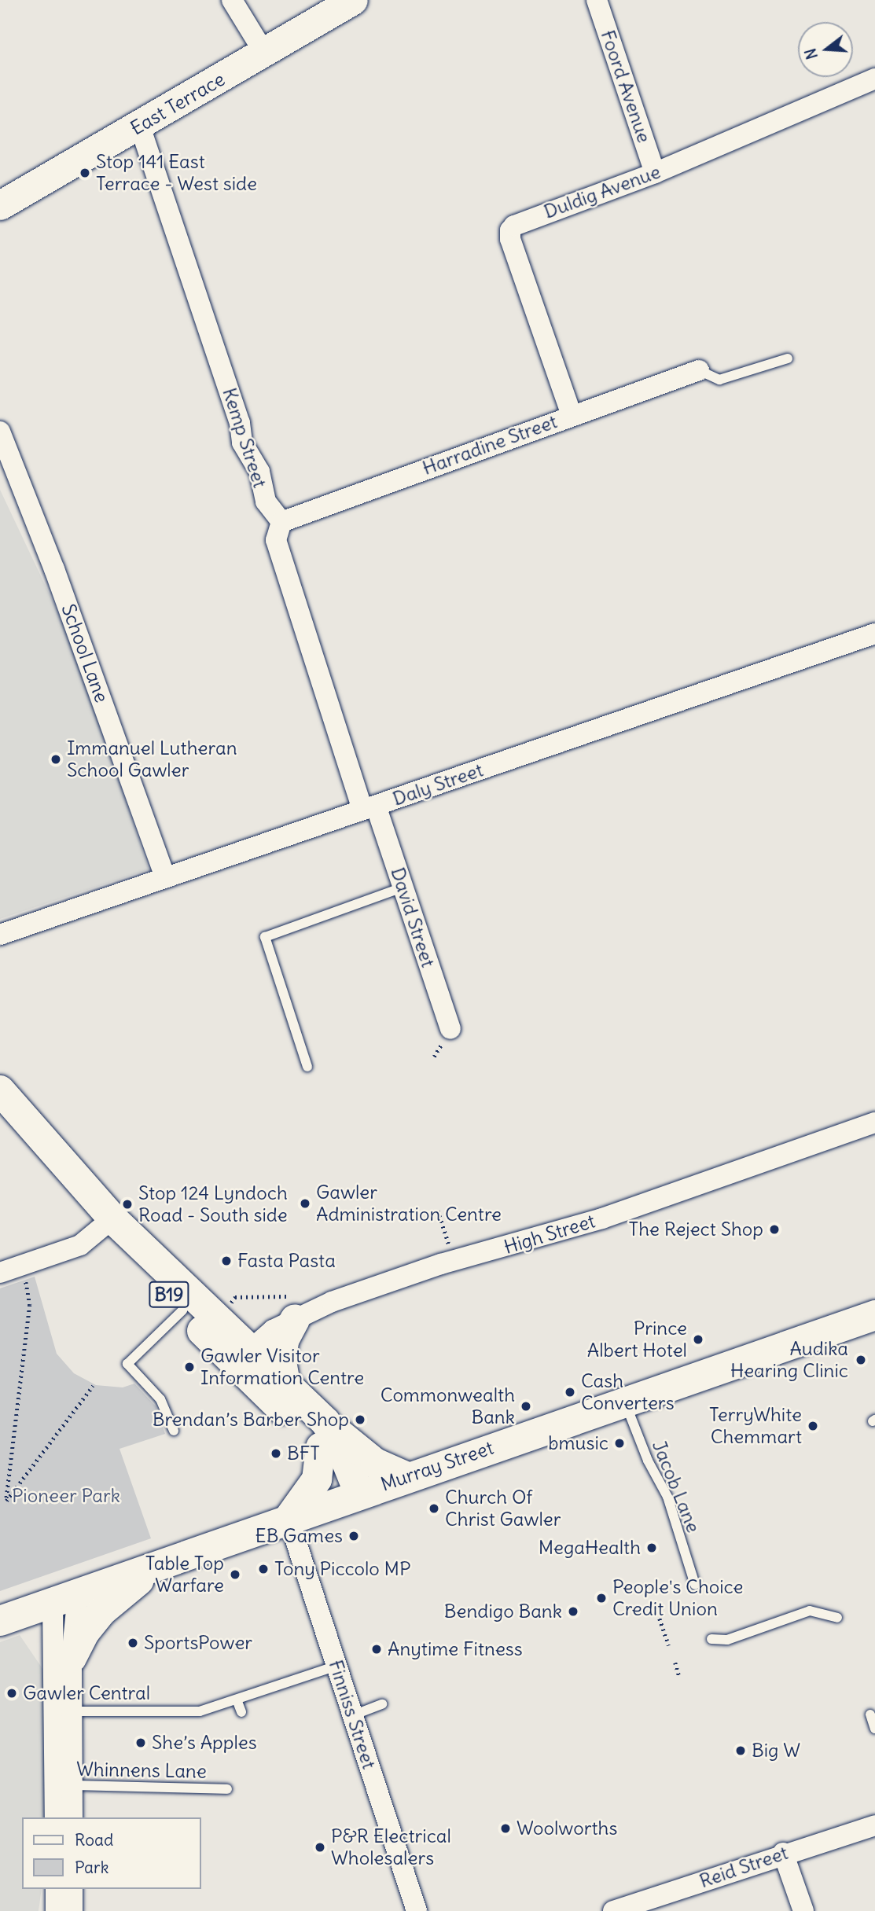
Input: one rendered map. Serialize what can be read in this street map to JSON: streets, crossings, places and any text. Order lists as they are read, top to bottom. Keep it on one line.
{"streets":{"main road":["B19","Murray Street"],"street":["Foord Avenue","East Terrace","Duldig Avenue","Kemp Street","Harradine Street","School Lane","Daly Street","David Street","High Street","Finniss Street","Reid Street"],"lane":["Jacob Lane","Whinnens Lane"]},"crossings":[["Foord Avenue","Duldig Avenue"],["East Terrace","Kemp Street"],["Duldig Avenue","Harradine Street"],["Kemp Street","Harradine Street"],["School Lane","Daly Street"],["Daly Street","David Street"],["High Street","B19"],["B19","Murray Street"],["Murray Street","Jacob Lane"],["Murray Street","Finniss Street"]],"parks":["Pioneer Park"],"places":["Stop 141 East Terrace - West side","Immanuel Lutheran School Gawler","Gawler Administration Centre","Stop 124 Lyndoch Road - South side","The Reject Shop","Fasta Pasta","Prince Albert Hotel","Audika Hearing Clinic","Gawler Visitor Information Centre","Cash Converters","Commonwealth Bank","Brendan’s Barber Shop","TerryWhite Chemmart","bmusic","BFT","Church Of Christ Gawler","EB Games","MegaHealth","Tony Piccolo MP","Table Top Warfare","People's Choice Credit Union","Bendigo Bank","SportsPower","Anytime Fitness","Gawler Central","She’s Apples","Big W","Woolworths","P&R Electrical Wholesalers"],"legend":["Road","Park"],"north":"left"}
